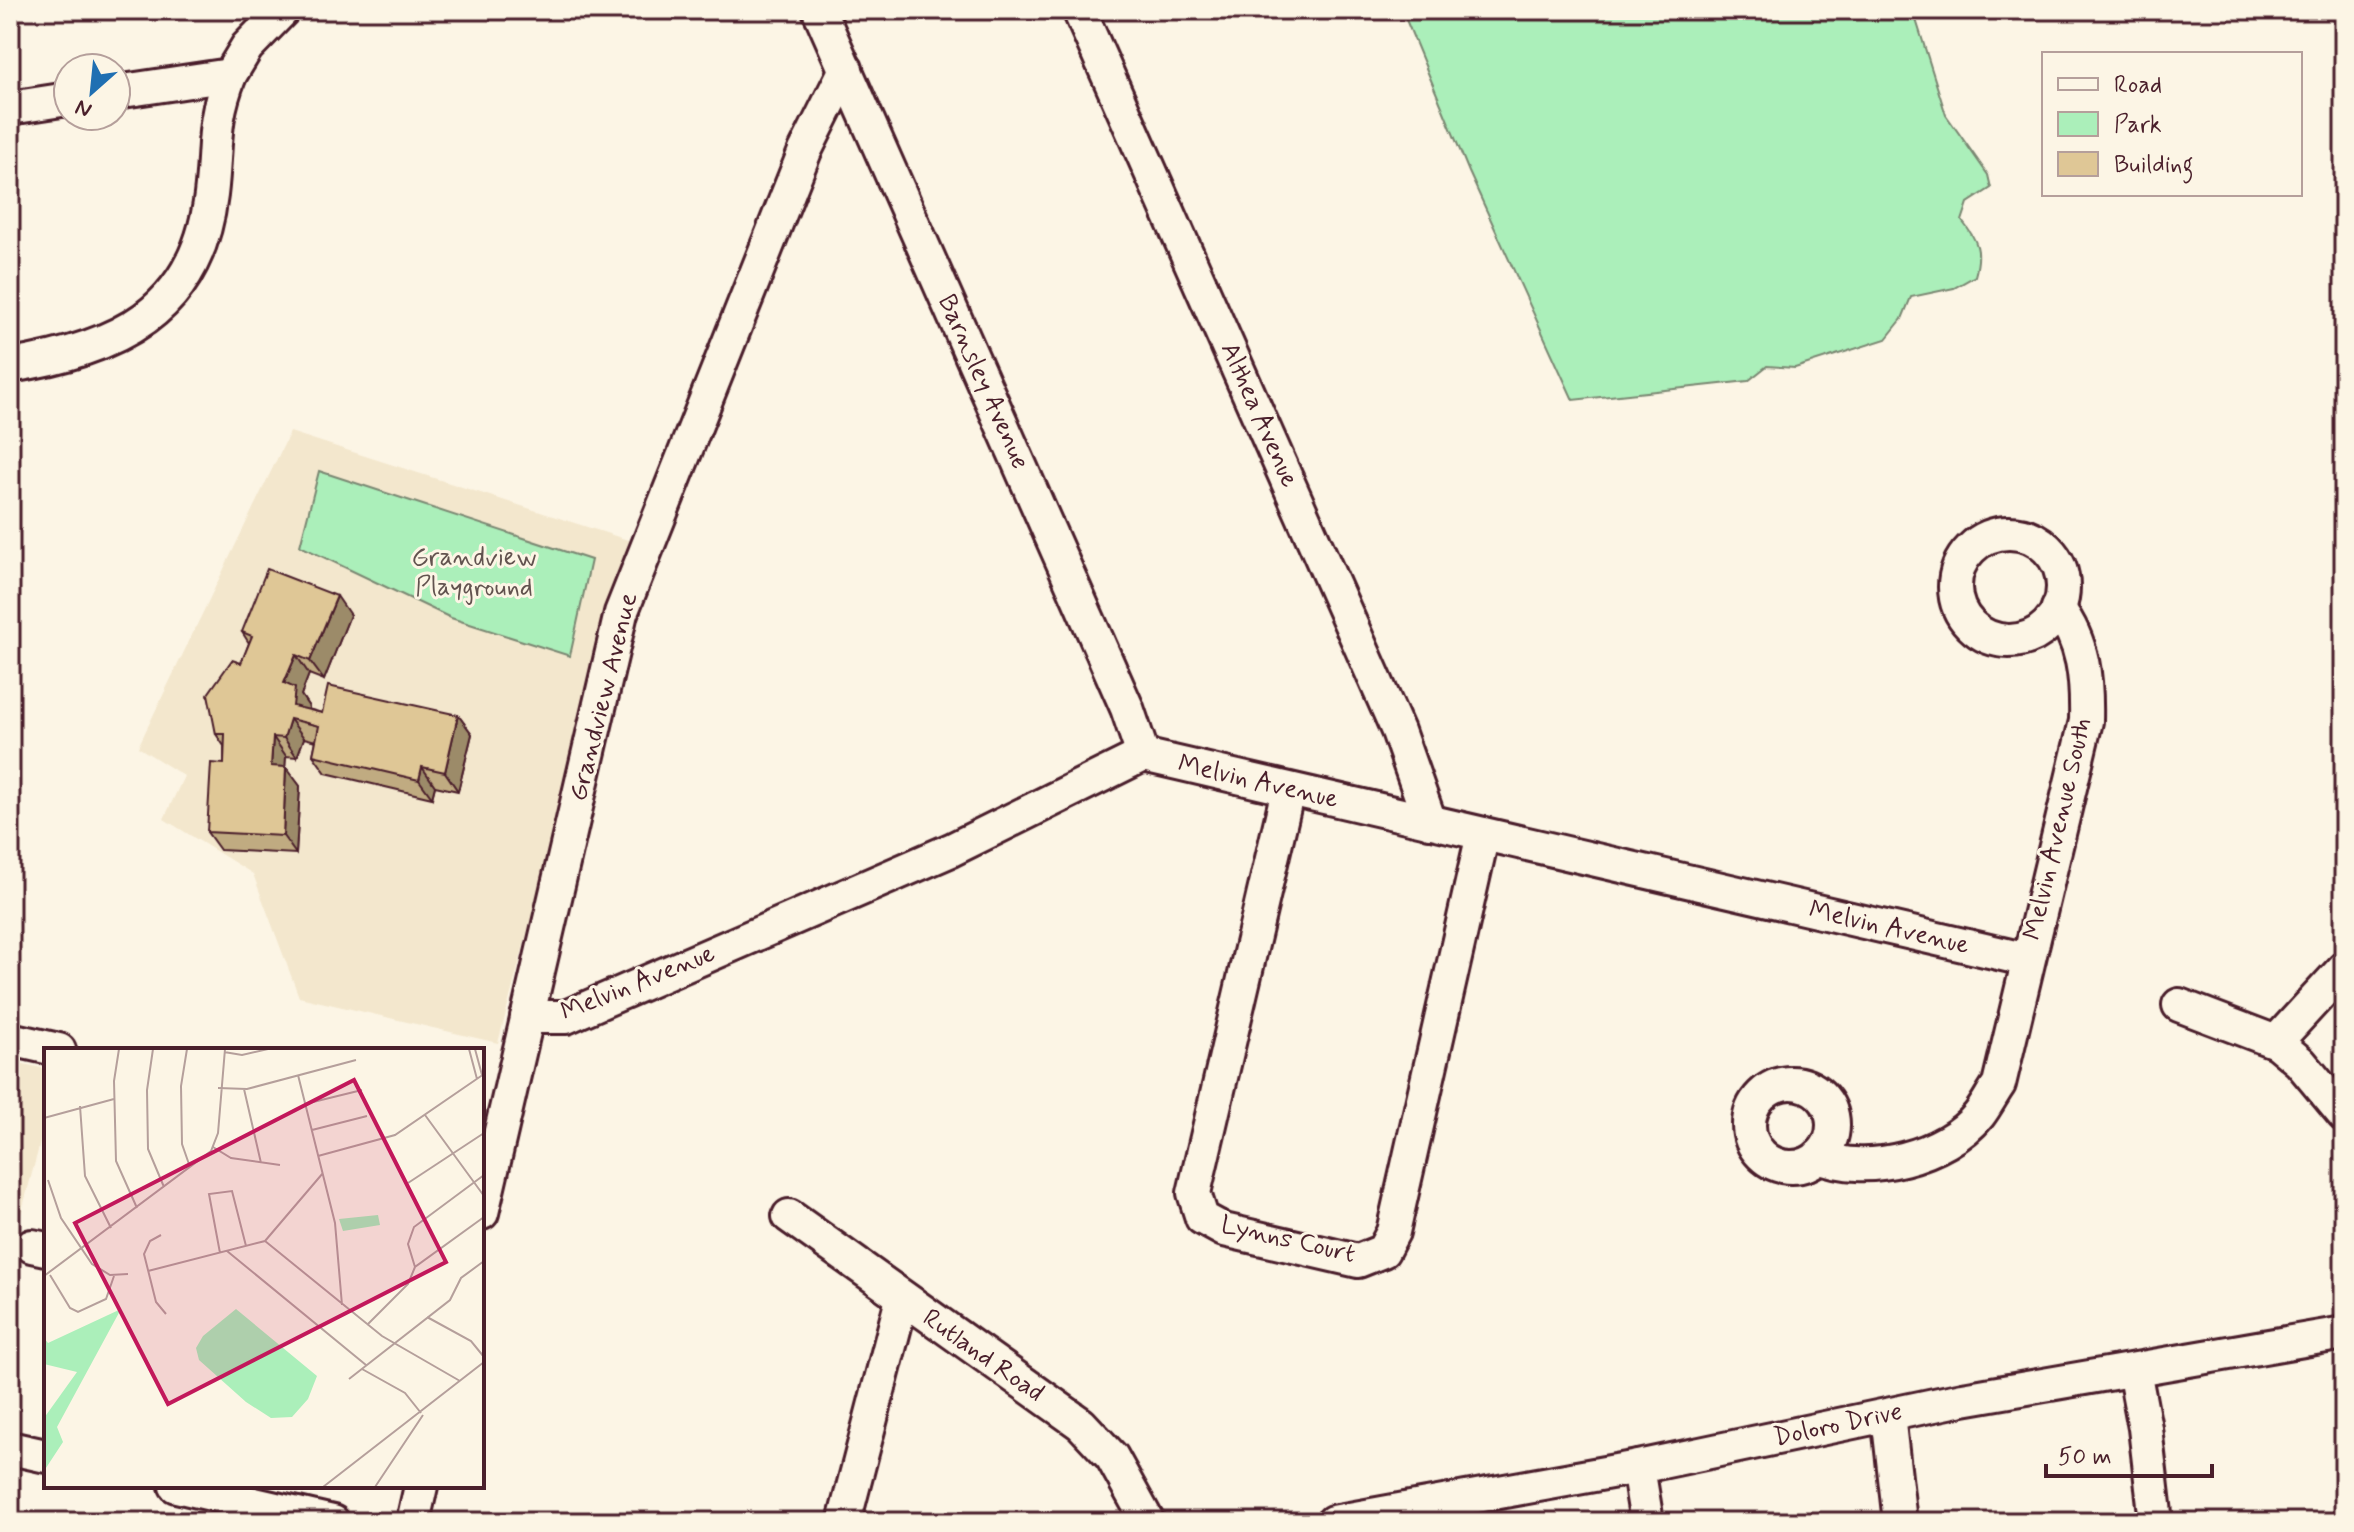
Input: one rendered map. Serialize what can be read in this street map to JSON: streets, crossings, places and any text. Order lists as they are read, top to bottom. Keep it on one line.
{"streets":{"street":["Barnsley Avenue","Althea Avenue","Grandview Avenue","Melvin Avenue","Melvin Avenue South","Lynns Court","Rutland Road","Doloro Drive"]},"crossings":[["Barnsley Avenue","Grandview Avenue"],["Barnsley Avenue","Melvin Avenue"],["Althea Avenue","Melvin Avenue"],["Grandview Avenue","Melvin Avenue"],["Melvin Avenue","Melvin Avenue South"],["Melvin Avenue","Lynns Court"]],"parks":["Grandview Playground"],"legend":["Road","Park","Building"],"scale_bar":"50 m","north":"bottom left"}
